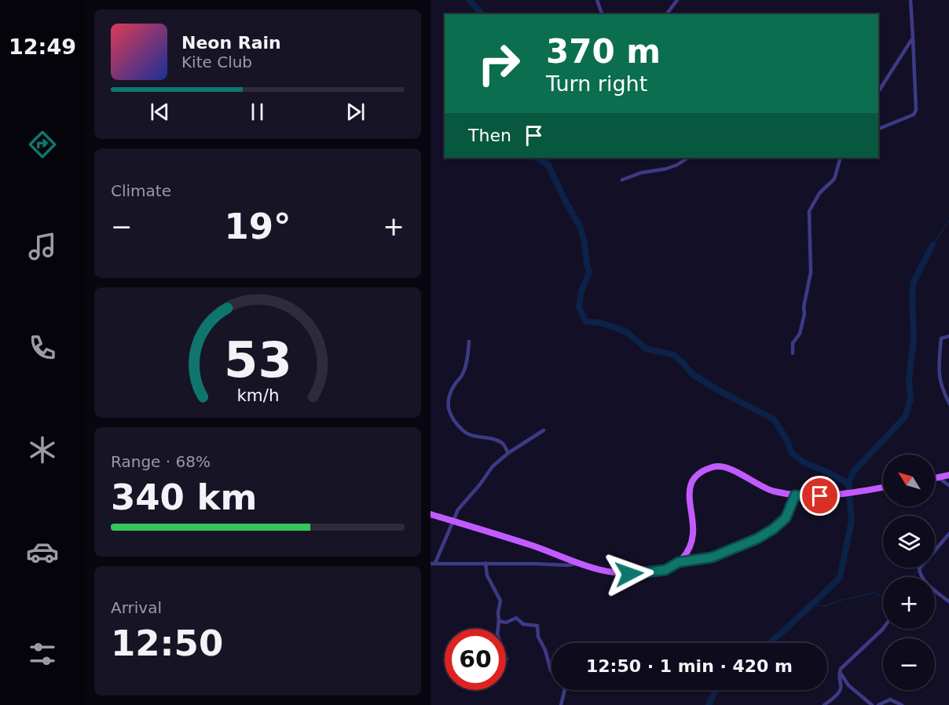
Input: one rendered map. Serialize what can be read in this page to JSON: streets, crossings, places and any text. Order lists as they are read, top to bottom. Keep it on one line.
{"north":"top left","page":{"tabs":"12:49","turn":["370 m","Turn right"],"song":["Neon Rain","Kite Club"],"then":"Then","tile":["Climate",["Range · 68%","340 km"],["Arrival","12:50"]],"heat":["−","19°","+"],"map_buttons":["+","−"],"limit":"60","trip":"12:50 · 1 min · 420 m","gauge":["53","km/h"]}}
